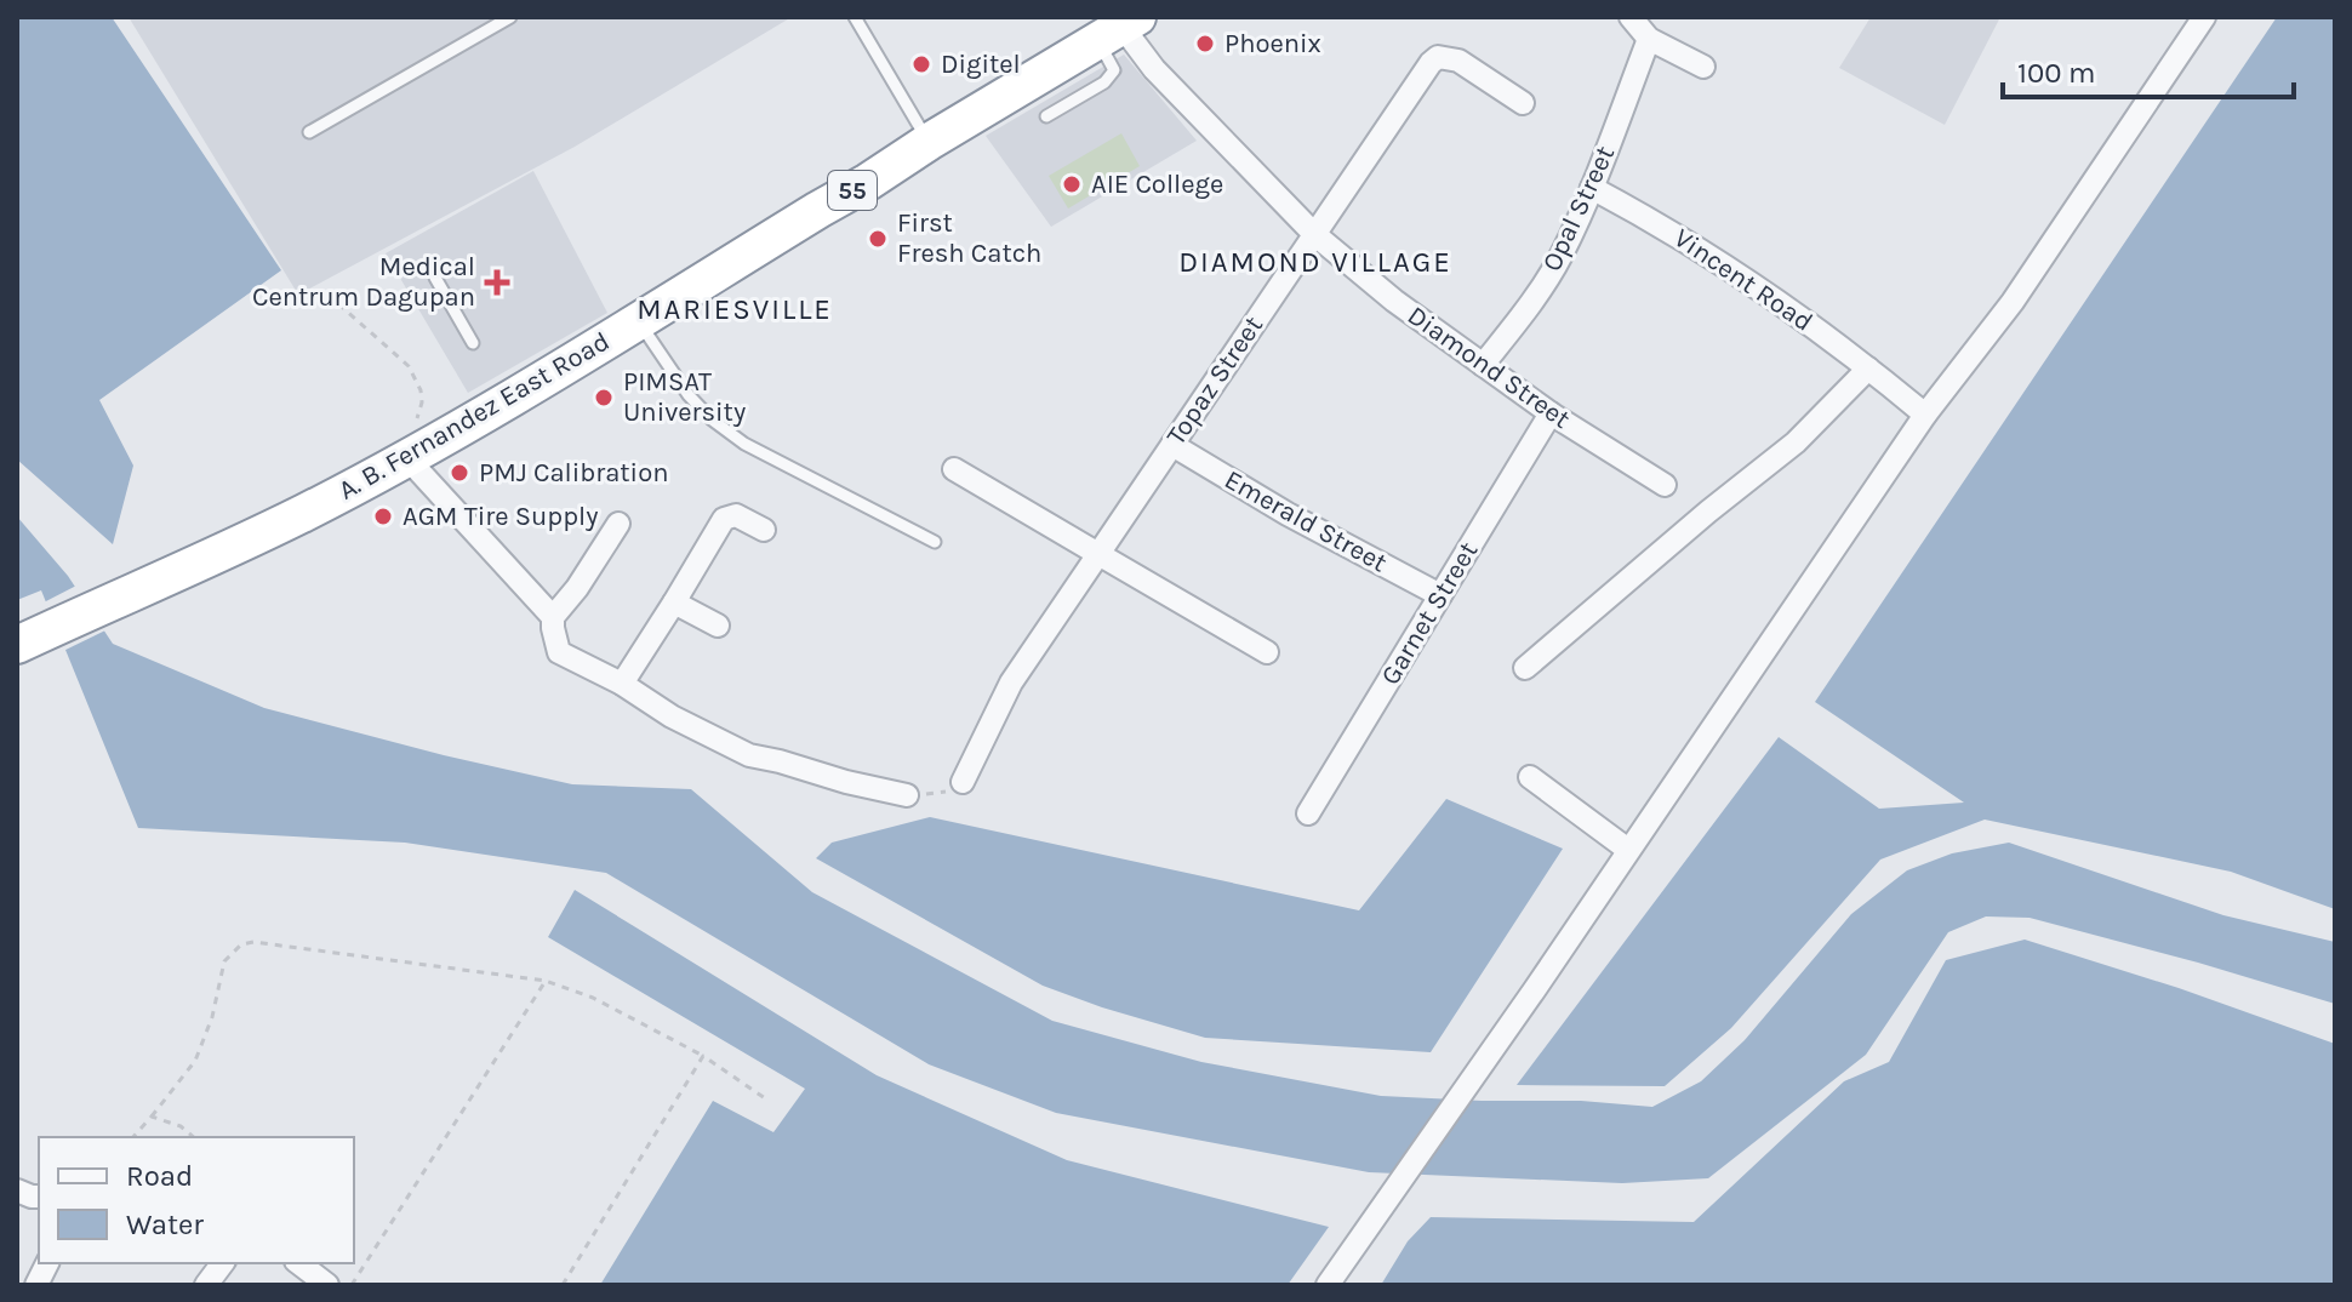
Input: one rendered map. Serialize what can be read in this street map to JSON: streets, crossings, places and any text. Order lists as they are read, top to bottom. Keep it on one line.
{"streets":{"highway":["55","A. B. Fernandez East Road"],"street":["Opal Street","Vincent Road","Diamond Street","Topaz Street","Emerald Street","Garnet Street"]},"crossings":[["Opal Street","Vincent Road"],["Opal Street","Diamond Street"],["Diamond Street","Topaz Street"],["Diamond Street","A. B. Fernandez East Road"],["Diamond Street","Garnet Street"],["Topaz Street","Emerald Street"],["Emerald Street","Garnet Street"]],"districts":["DIAMOND VILLAGE","MARIESVILLE"],"places":{"other":["Phoenix","Digitel","AIE College","First Fresh Catch","PIMSAT University","PMJ Calibration","AGM Tire Supply"],"health":["Medical Centrum Dagupan"]},"legend":["Road","Water"],"scale_bar":"100 m"}
